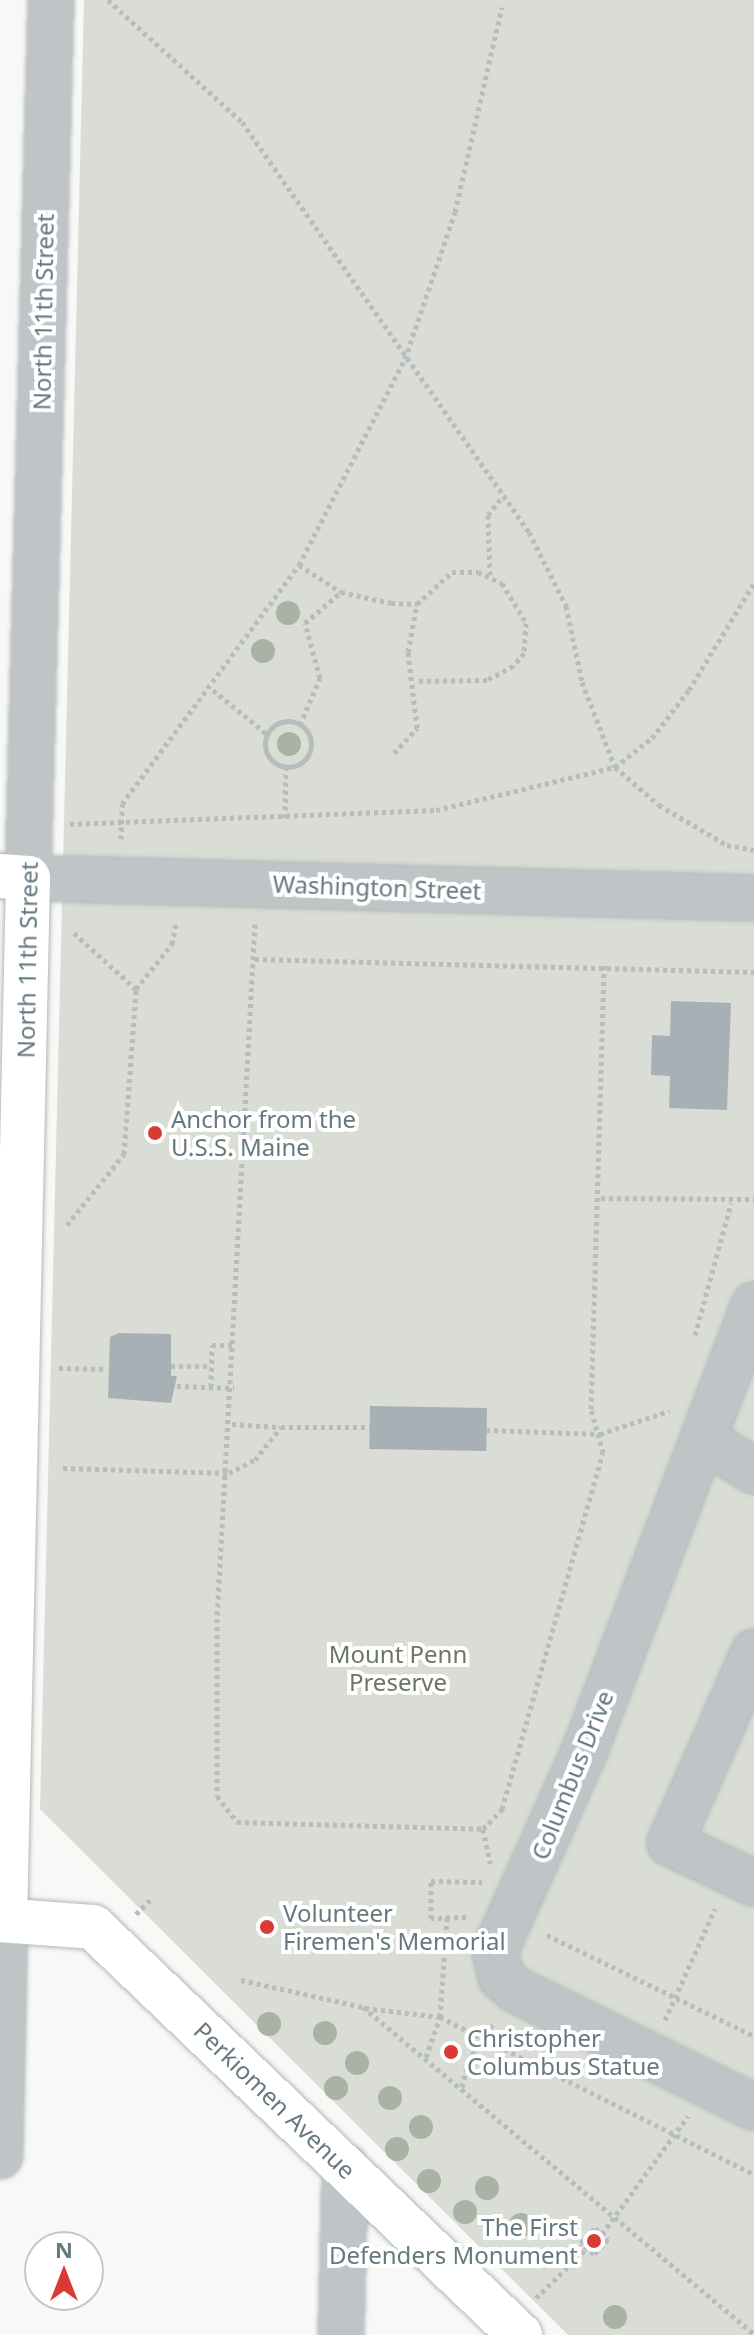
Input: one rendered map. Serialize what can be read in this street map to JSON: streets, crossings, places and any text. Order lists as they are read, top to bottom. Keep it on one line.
{"streets":{"main road":["North 11th Street","Perkiomen Avenue"],"street":["Washington Street","Columbus Drive"]},"crossings":[["North 11th Street","Washington Street"],["North 11th Street","Perkiomen Avenue"]],"parks":["Mount Penn Preserve"],"places":["Anchor from the U.S.S. Maine","Volunteer Firemen's Memorial","Christopher Columbus Statue","The First Defenders Monument"],"north":"top"}
